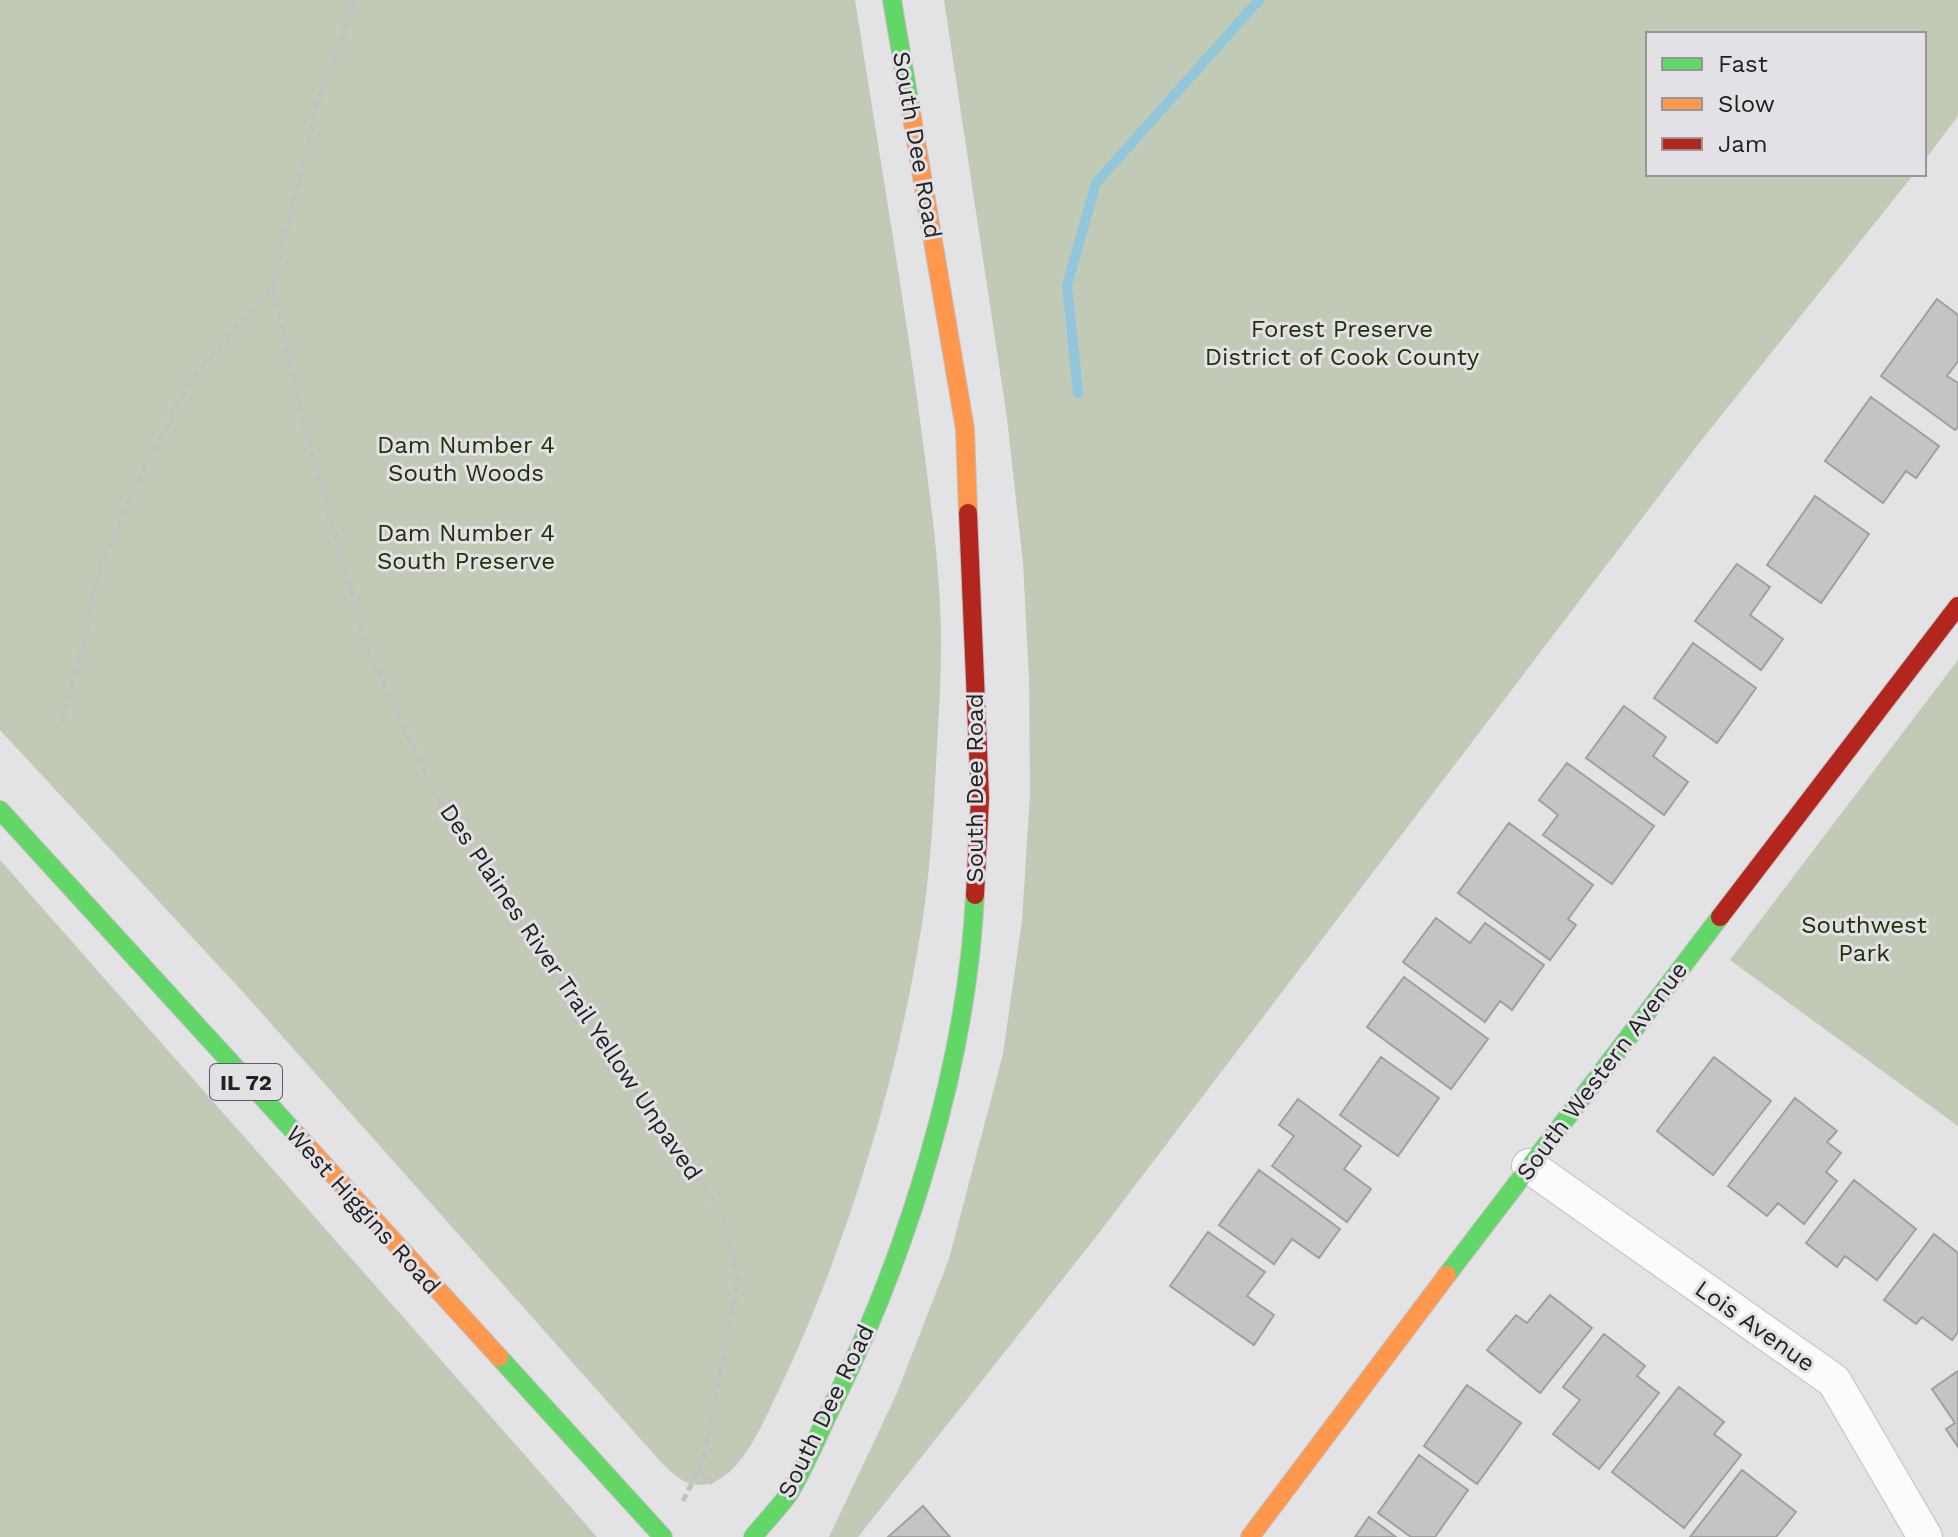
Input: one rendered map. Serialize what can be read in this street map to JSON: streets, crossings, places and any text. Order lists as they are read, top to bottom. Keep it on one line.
{"streets":{"main road":["South Dee Road","South Western Avenue","IL 72","West Higgins Road"],"street":["Lois Avenue"],"path":["Des Plaines River Trail Yellow Unpaved"]},"crossings":[["South Western Avenue","Lois Avenue"]],"parks":["Forest Preserve District of Cook County","Dam Number 4 South Woods","Dam Number 4 South Preserve","Southwest Park"],"legend":["Fast","Slow","Jam"]}
